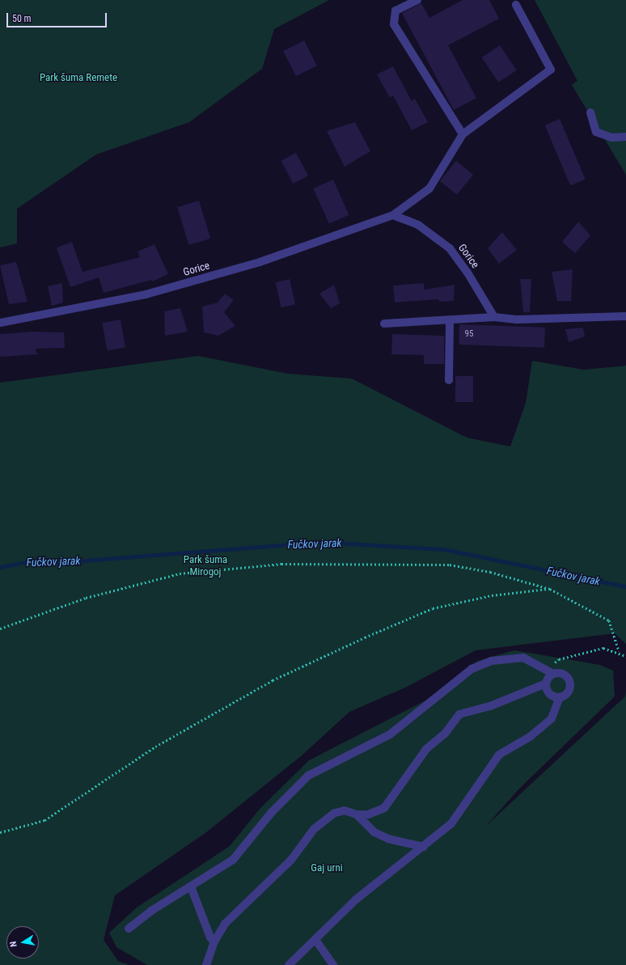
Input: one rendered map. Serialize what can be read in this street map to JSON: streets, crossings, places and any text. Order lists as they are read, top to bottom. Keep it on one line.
{"streets":{"street":["Gorice"]},"water":["Fučkov jarak"],"parks":["Park šuma Remete","Park šuma Mirogoj","Gaj urni"],"house_numbers":["95"],"scale_bar":"50 m","north":"left"}
